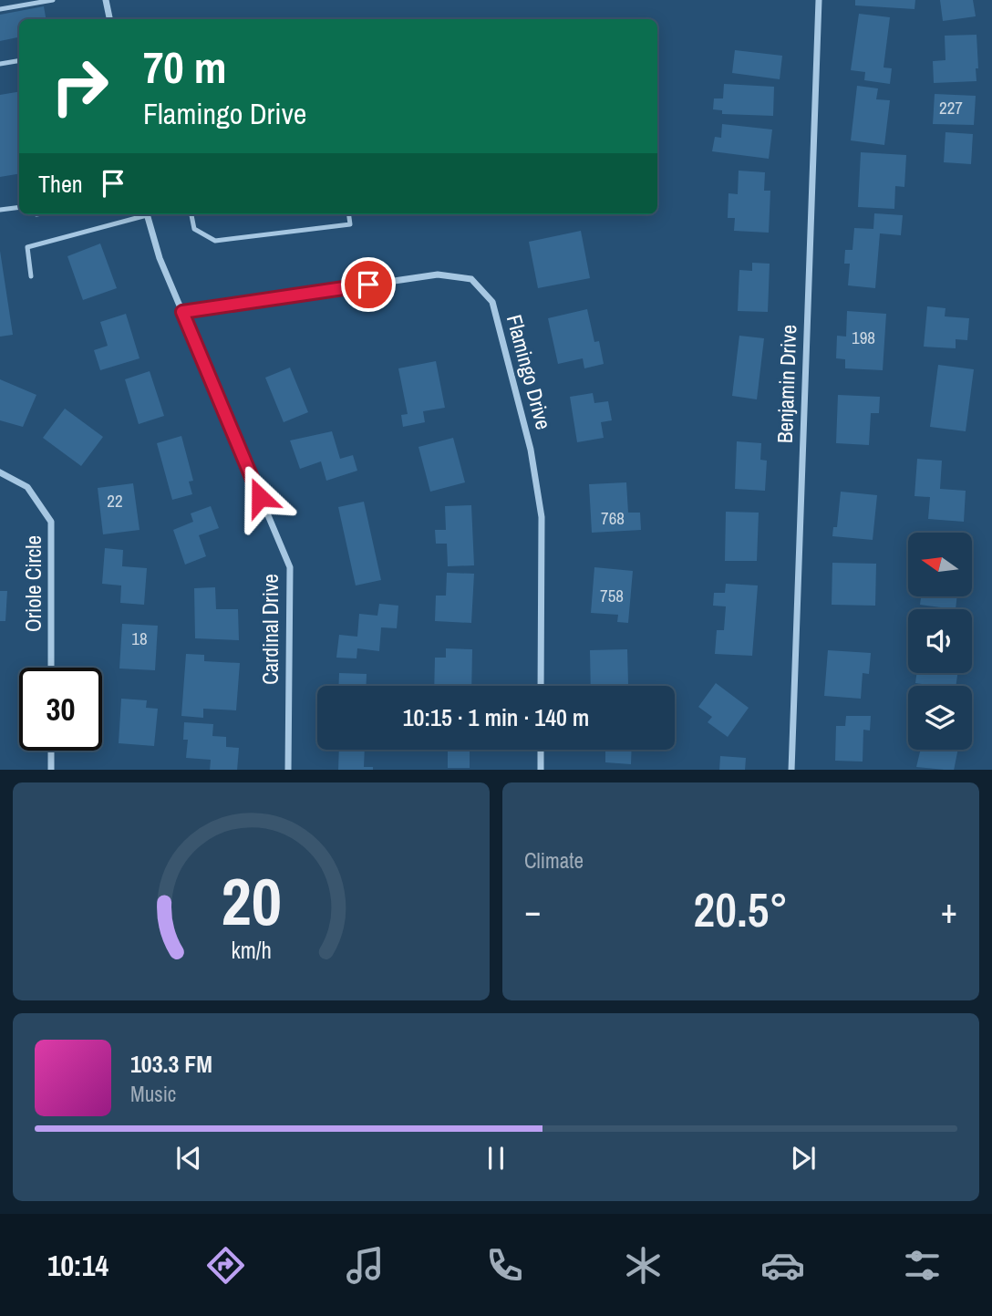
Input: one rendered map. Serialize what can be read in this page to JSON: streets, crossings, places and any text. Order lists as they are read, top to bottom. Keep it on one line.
{"streets":{"street":["Flamingo Drive","Benjamin Drive","Oriole Circle","Cardinal Drive"]},"crossings":[["Flamingo Drive","Cardinal Drive"]],"house_numbers":["227","198","22","768","758","18"],"north":"left","page":{"turn":["70 m","Flamingo Drive"],"then":"Then","limit":"30","trip":"10:15 · 1 min · 140 m","tile":"Climate","heat":["−","20.5°","+"],"song":["103.3 FM","Music"],"tabs":"10:14","gauge":["20","km/h"]}}
